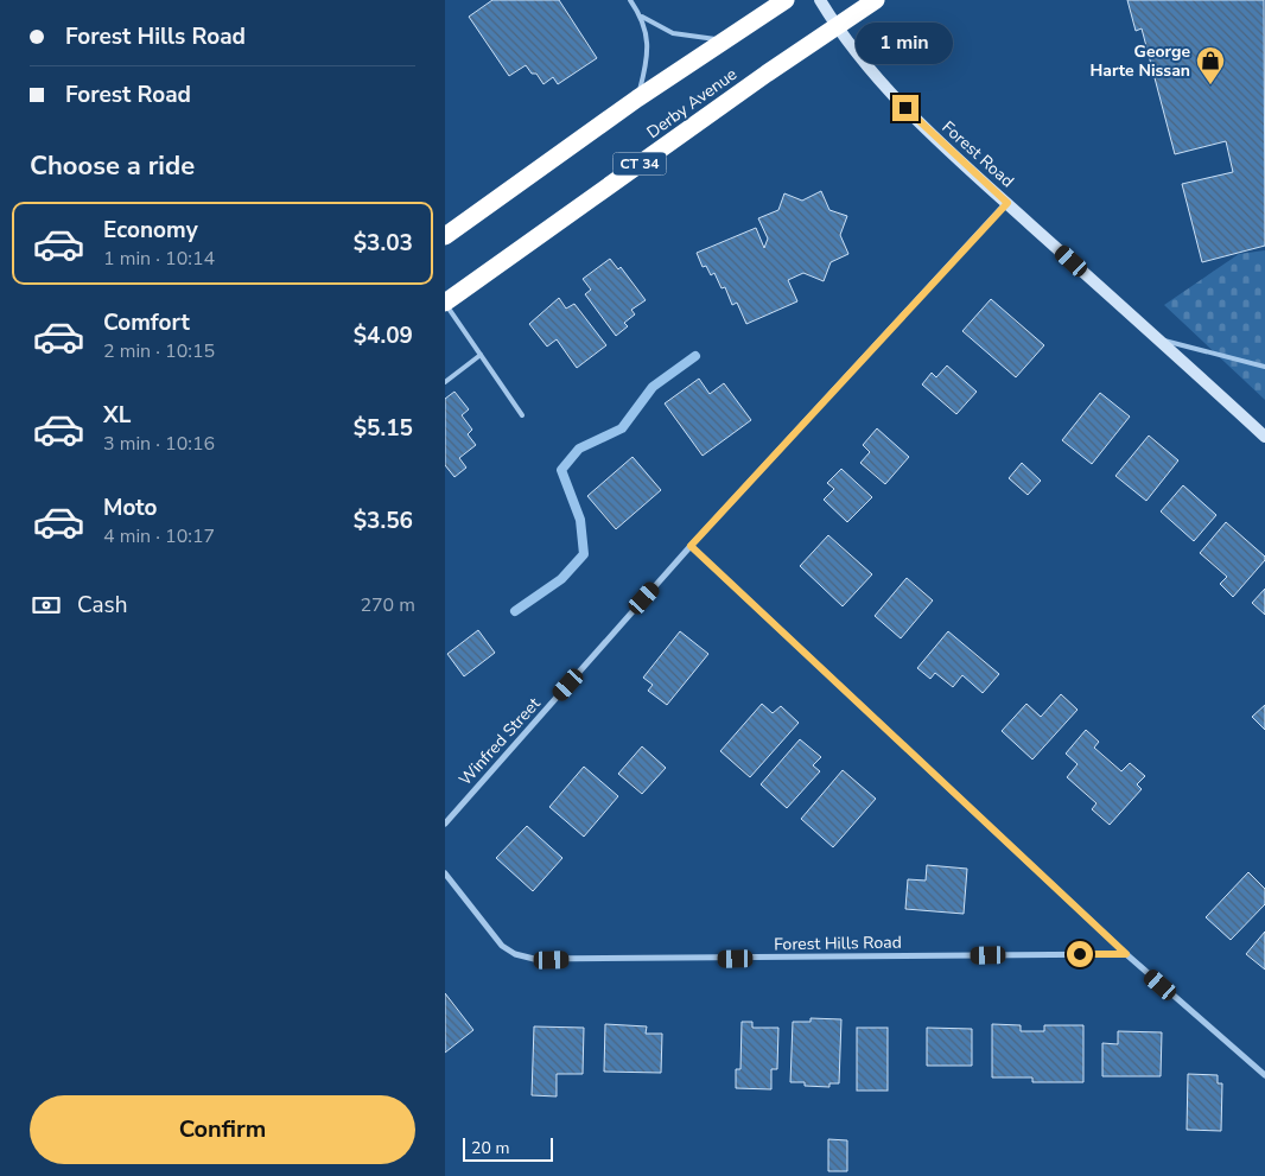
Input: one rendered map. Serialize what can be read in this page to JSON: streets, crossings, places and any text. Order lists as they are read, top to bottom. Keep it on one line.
{"streets":{"highway":["Derby Avenue","CT 34"],"main road":["Forest Road"],"street":["Winfred Street","Forest Hills Road"]},"crossings":[["Derby Avenue","Forest Road"],["Forest Road","Winfred Street"]],"places":{"shop":["George Harte Nissan"]},"scale_bar":"20 m","page":{"banner":["Forest Hills Road","Forest Road"],"bubble":"1 min","heading":"Choose a ride","list":[{"name":"Economy","note":"1 min · 10:14","value":"$3.03"},{"name":"Comfort","note":"2 min · 10:15","value":"$4.09"},{"name":"XL","note":"3 min · 10:16","value":"$5.15"},{"name":"Moto","note":"4 min · 10:17","value":"$3.56"}],"pay":["Cash","270 m"],"buttons":"Confirm","scale":"20 m"}}
